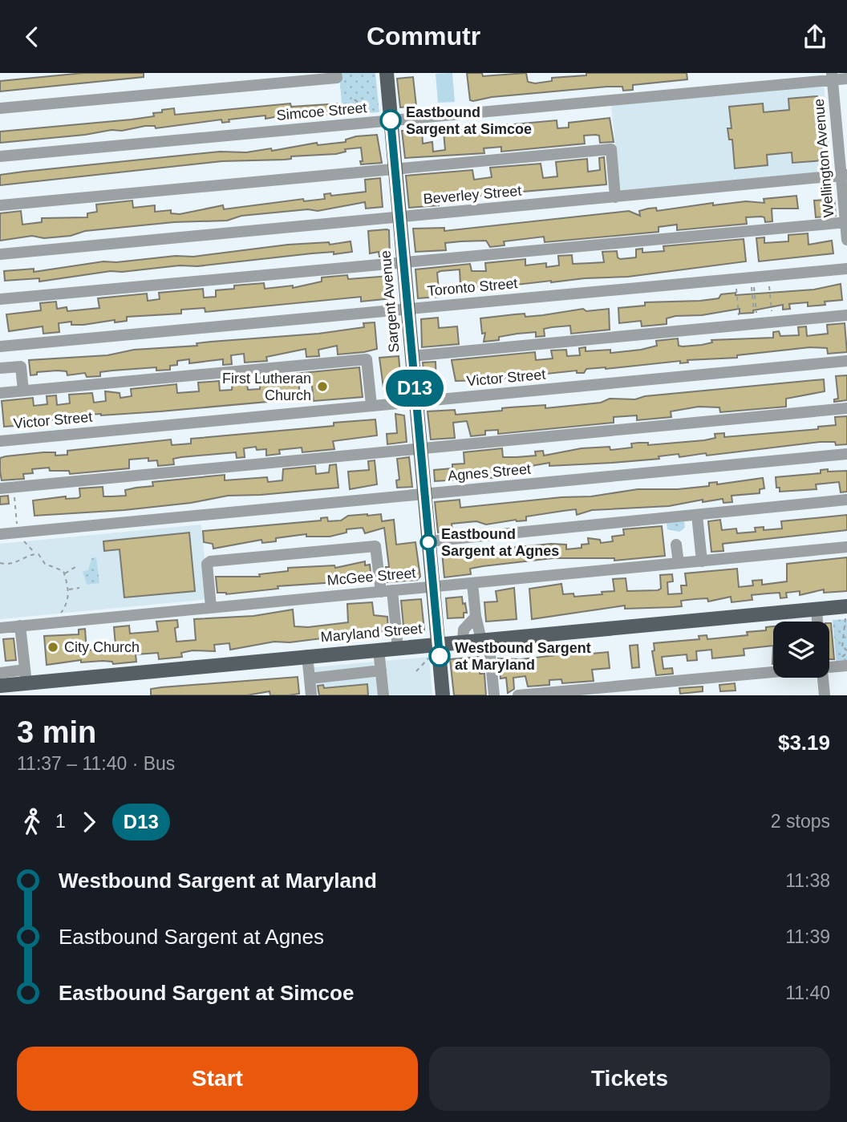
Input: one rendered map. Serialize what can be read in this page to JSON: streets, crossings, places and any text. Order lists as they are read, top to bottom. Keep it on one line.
{"streets":{"main road":["Sargent Avenue","Maryland Street"],"street":["Simcoe Street","Wellington Avenue","Beverley Street","Toronto Street","Victor Street","Agnes Street","McGee Street"]},"crossings":[["Simcoe Street","Wellington Avenue"],["Simcoe Street","Sargent Avenue"],["Wellington Avenue","Beverley Street"],["Beverley Street","Sargent Avenue"],["Toronto Street","Sargent Avenue"],["Sargent Avenue","Victor Street"],["Sargent Avenue","Agnes Street"],["Sargent Avenue","McGee Street"],["Sargent Avenue","Maryland Street"]],"places":["Eastbound Sargent at Simcoe","First Lutheran Church","Eastbound Sargent at Agnes","City Church","Westbound Sargent at Maryland"],"lines":["bus line D13"],"page":{"header":"Commutr","on_map":"D13","heading":["3 min","11:37 – 11:40 · Bus","$3.19"],"legs":["1","D13","2 stops"],"list":[{"name":"Westbound Sargent at Maryland","value":"11:38"},{"name":"Eastbound Sargent at Agnes","value":"11:39"},{"name":"Eastbound Sargent at Simcoe","value":"11:40"}],"buttons":["Start","Tickets"]}}
